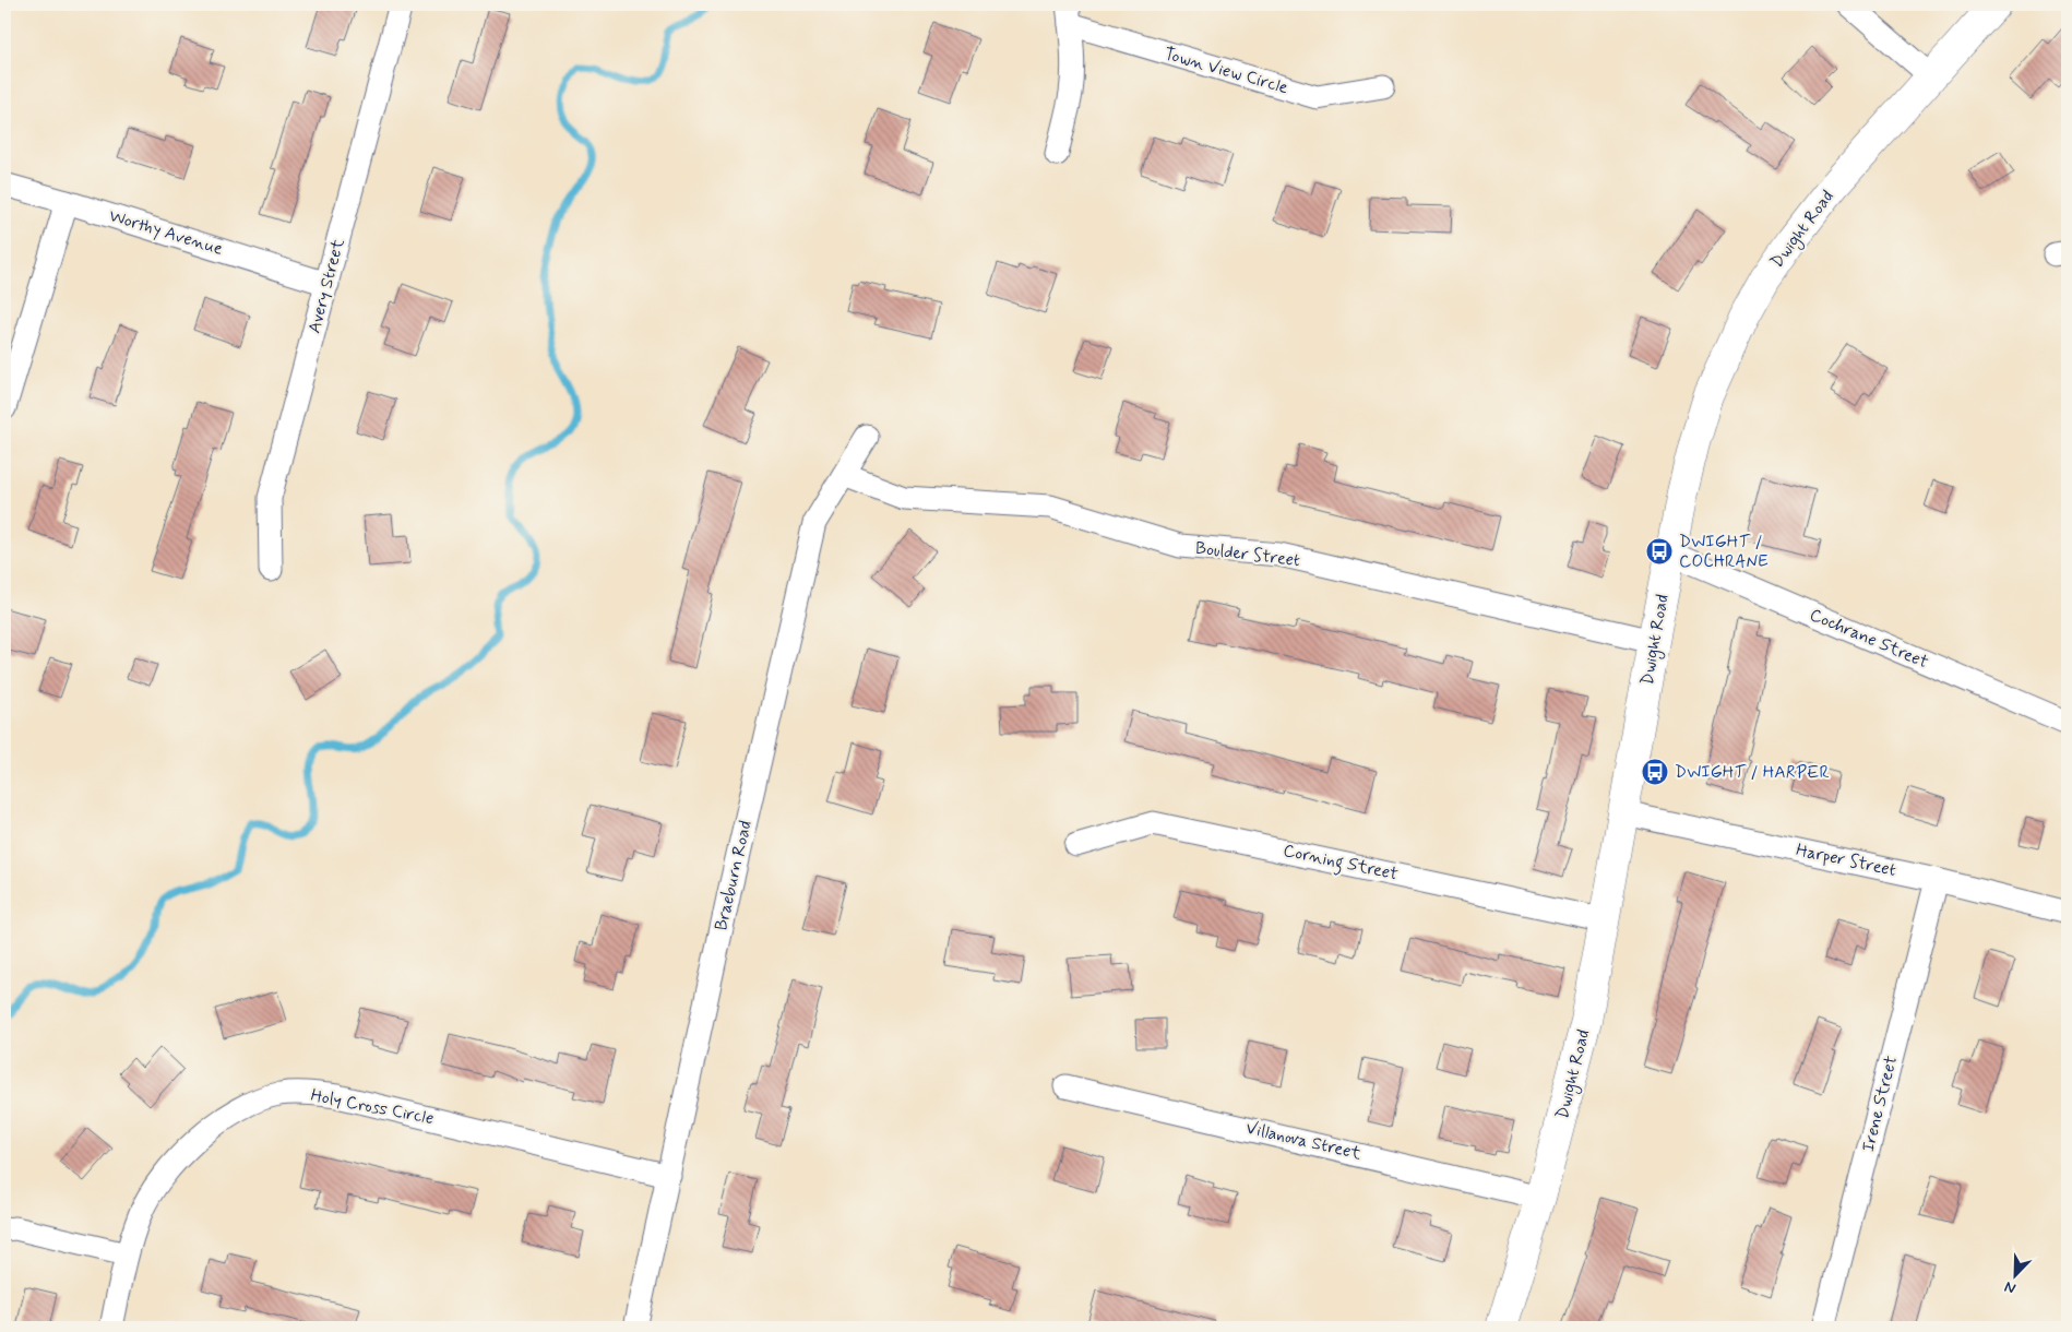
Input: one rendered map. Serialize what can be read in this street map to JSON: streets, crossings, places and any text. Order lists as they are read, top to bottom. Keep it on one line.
{"streets":{"main road":["Dwight Road"],"street":["Town View Circle","Worthy Avenue","Avery Street","Boulder Street","Cochrane Street","Harper Street","Corning Street","Braeburn Road","Irene Street","Holy Cross Circle","Villanova Street"]},"crossings":[["Dwight Road","Boulder Street"],["Dwight Road","Cochrane Street"],["Dwight Road","Harper Street"],["Dwight Road","Corning Street"],["Dwight Road","Villanova Street"],["Worthy Avenue","Avery Street"],["Boulder Street","Braeburn Road"],["Harper Street","Irene Street"],["Braeburn Road","Holy Cross Circle"]],"places":{"bus stop":["DWIGHT / COCHRANE","DWIGHT / HARPER"]},"north":"bottom left"}
